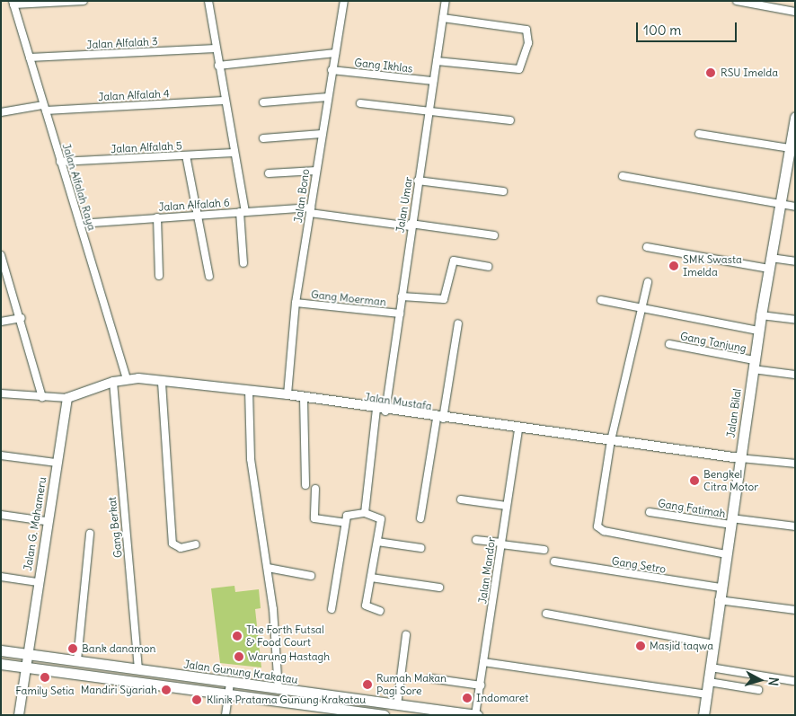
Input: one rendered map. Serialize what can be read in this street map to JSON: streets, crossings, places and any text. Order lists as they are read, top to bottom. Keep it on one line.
{"streets":{"main road":["Jalan Bilal","Jalan Gunung Krakatau"],"street":["Jalan Alfalah 3","Gang Ikhlas","Jalan Alfalah 4","Jalan Alfalah 5","Jalan Alfalah Raya","Jalan Bono","Jalan Alfalah 6","Jalan Umar","Gang Moerman","Gang Tanjung","Jalan Mustafa","Gang Fatimah","Jalan G. Mahameru","Gang Berkat","Gang Setro","Jalan Mandor"]},"crossings":[["Jalan Alfalah 3","Jalan Alfalah Raya"],["Gang Ikhlas","Jalan Bono"],["Gang Ikhlas","Jalan Umar"],["Jalan Alfalah 4","Jalan Alfalah Raya"],["Jalan Alfalah 5","Jalan Alfalah Raya"],["Jalan Alfalah Raya","Jalan Alfalah 6"],["Jalan Alfalah Raya","Jalan Mustafa"],["Jalan Bono","Jalan Alfalah 6"],["Jalan Bono","Gang Moerman"],["Jalan Bono","Jalan Mustafa"],["Jalan Alfalah 6","Jalan Umar"],["Jalan Umar","Gang Moerman"],["Jalan Umar","Jalan Mustafa"],["Gang Tanjung","Jalan Bilal"],["Jalan Mustafa","Jalan Bilal"],["Jalan Mustafa","Jalan G. Mahameru"],["Jalan Mustafa","Gang Berkat"],["Jalan Mustafa","Jalan Mandor"],["Jalan Bilal","Gang Fatimah"],["Jalan Bilal","Gang Setro"],["Jalan G. Mahameru","Jalan Gunung Krakatau"],["Gang Berkat","Jalan Gunung Krakatau"],["Jalan Mandor","Jalan Gunung Krakatau"]],"places":["RSU Imelda","SMK Swasta Imelda","Bengkel Citra Motor","The Forth Futsal & Food Court","Masjid taqwa","Bank danamon","Warung Hastagh","Family Setia","Rumah Makan Pagi Sore","Mandiri Syariah","Indomaret","Klinik Pratama Gunung Krakatau"],"scale_bar":"100 m","north":"right"}
